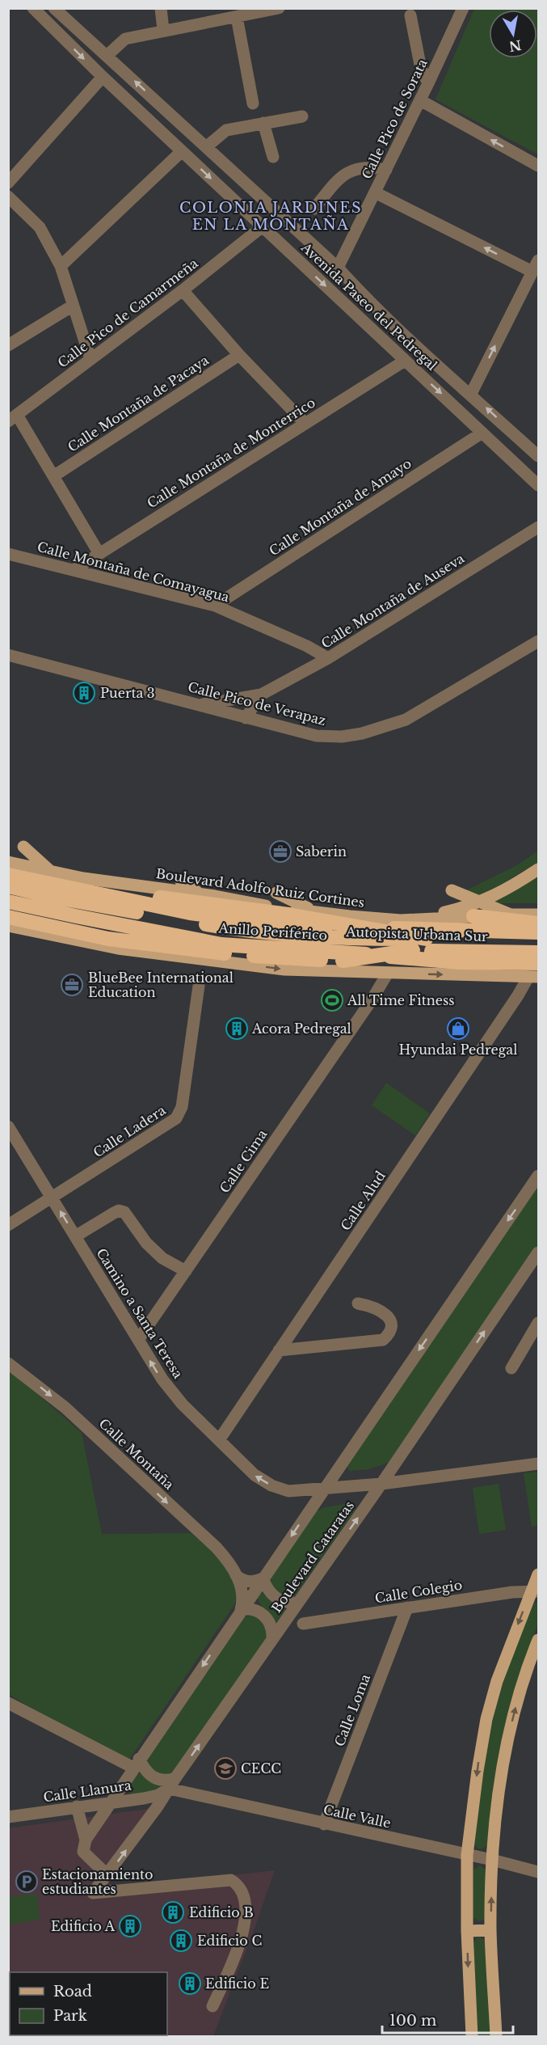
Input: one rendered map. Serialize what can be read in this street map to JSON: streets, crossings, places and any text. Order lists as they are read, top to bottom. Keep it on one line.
{"streets":{"highway":["Anillo Periférico","Autopista Urbana Sur"],"main road":["Boulevard Adolfo Ruiz Cortines"],"street":["Calle Pico de Sorata","Avenida Paseo del Pedregal","Calle Pico de Camarmeña","Calle Montaña de Pacaya","Calle Montaña de Monterrico","Calle Montaña de Amayo","Calle Montaña de Comayagua","Calle Montaña de Auseva","Calle Pico de Verapaz","Calle Ladera","Calle Cima","Calle Alud","Camino a Santa Teresa","Calle Montaña","Boulevard Cataratas","Calle Colegio","Calle Loma","Calle Llanura","Calle Valle"]},"crossings":[["Calle Pico de Sorata","Avenida Paseo del Pedregal"],["Avenida Paseo del Pedregal","Calle Pico de Camarmeña"],["Avenida Paseo del Pedregal","Calle Montaña de Monterrico"],["Avenida Paseo del Pedregal","Calle Montaña de Amayo"],["Calle Montaña de Monterrico","Calle Montaña de Comayagua"],["Calle Montaña de Amayo","Calle Montaña de Comayagua"],["Calle Montaña de Comayagua","Calle Montaña de Auseva"],["Calle Montaña de Auseva","Calle Pico de Verapaz"],["Calle Ladera","Camino a Santa Teresa"],["Calle Cima","Camino a Santa Teresa"],["Calle Alud","Camino a Santa Teresa"],["Camino a Santa Teresa","Boulevard Cataratas"],["Boulevard Cataratas","Calle Llanura"],["Boulevard Cataratas","Calle Valle"],["Calle Colegio","Calle Loma"],["Calle Loma","Calle Valle"],["Calle Llanura","Calle Valle"]],"one_way":["Camino a Santa Teresa","Calle Montaña"],"districts":["COLONIA JARDINES EN LA MONTAÑA"],"places":{"building":["Puerta 3","Acora Pedregal","Edificio B","Edificio A","Edificio C","Edificio E"],"office":["Saberin","BlueBee International Education"],"sports":["All Time Fitness"],"shop":["Hyundai Pedregal"],"school or university":["CECC"],"parking":["Estacionamiento estudiantes"]},"legend":["Road","Park"],"scale_bar":"100 m","north":"bottom"}
